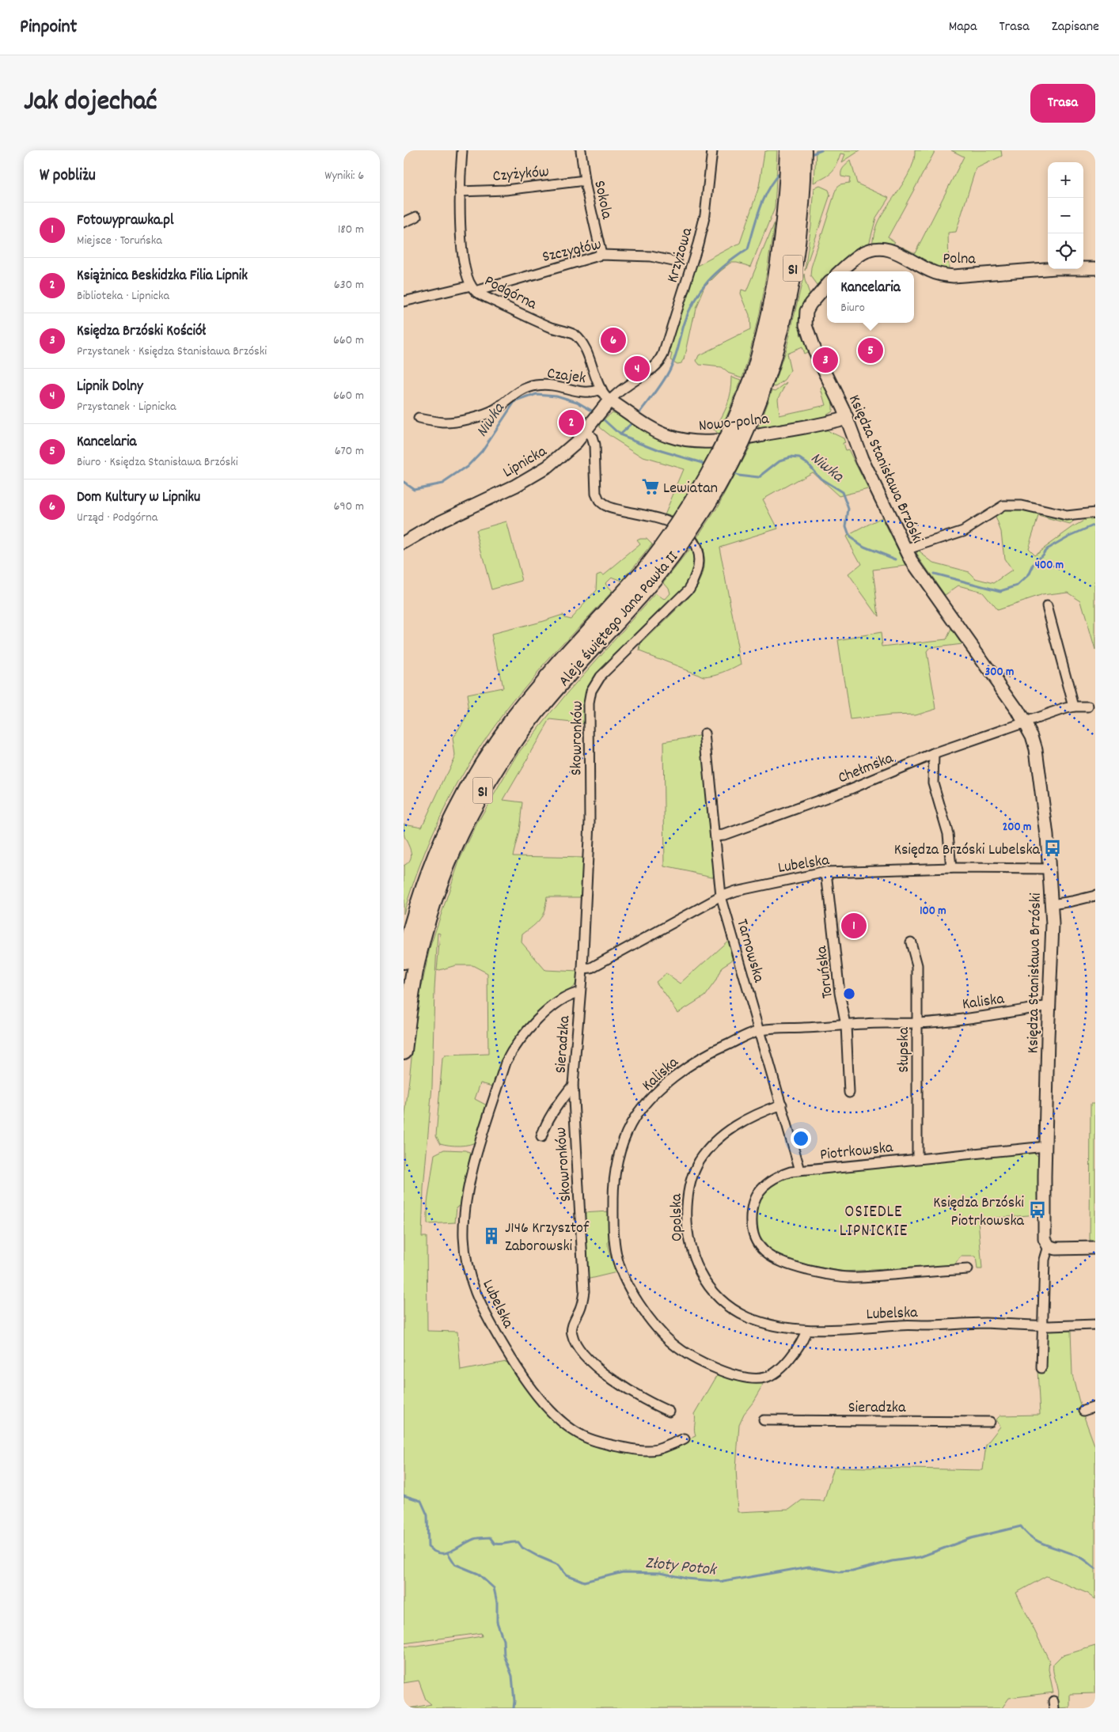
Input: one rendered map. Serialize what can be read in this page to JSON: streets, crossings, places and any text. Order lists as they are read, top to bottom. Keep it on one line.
{"streets":{"highway":["S1","Aleje świętego Jana Pawła II"],"street":["Czyżyków","Sokola","Szczygłów","Krzyżowa","Polna","Podgórna","Czajek","Nowo-polna","Lipnicka","Księdza Stanisława Brzóski","Skowronków","Chełmska","Lubelska","Tarnowska","Toruńska","Kaliska","Sieradzka","Słupska","Piotrkowska","Opolska"]},"crossings":[["Czyżyków","Sokola"],["Czyżyków","Podgórna"],["Sokola","Szczygłów"],["Szczygłów","Podgórna"],["Krzyżowa","Lipnicka"],["Podgórna","Czajek"],["Podgórna","Nowo-polna"],["Podgórna","Lipnicka"],["Nowo-polna","Lipnicka"],["Nowo-polna","Księdza Stanisława Brzóski"],["Lipnicka","Skowronków"],["Księdza Stanisława Brzóski","Chełmska"],["Księdza Stanisława Brzóski","Lubelska"],["Księdza Stanisława Brzóski","Kaliska"],["Księdza Stanisława Brzóski","Piotrkowska"],["Skowronków","Lubelska"],["Skowronków","Sieradzka"],["Chełmska","Tarnowska"],["Lubelska","Tarnowska"],["Lubelska","Toruńska"],["Lubelska","Kaliska"],["Lubelska","Sieradzka"],["Lubelska","Opolska"],["Tarnowska","Kaliska"],["Tarnowska","Piotrkowska"],["Tarnowska","Opolska"],["Toruńska","Kaliska"],["Kaliska","Słupska"],["Kaliska","Opolska"],["Słupska","Piotrkowska"]],"districts":["OSIEDLE LIPNICKIE"],"water":["Niwka","Złoty Potok"],"places":{"supermarket":["Lewiatan"],"bus stop":["Księdza Brzóski Lubelska","Księdza Brzóski Piotrkowska"],"building":["J146 Krzysztof Zaborowski"]},"page":{"header":"Pinpoint","nav":["Mapa","Trasa","Zapisane"],"title":"Jak dojechać","buttons":"Trasa","heading":["W pobliżu","Wyniki: 6"],"map_buttons":["+","−"],"list":[{"mark":"1","name":"Fotowyprawka.pl","note":"Miejsce · Toruńska","value":"180 m"},{"mark":"2","name":"Książnica Beskidzka Filia Lipnik","note":"Biblioteka · Lipnicka","value":"630 m"},{"mark":"3","name":"Księdza Brzóski Kościół","note":"Przystanek · Księdza Stanisława Brzóski","value":"660 m"},{"mark":"4","name":"Lipnik Dolny","note":"Przystanek · Lipnicka","value":"660 m"},{"mark":"5","name":"Kancelaria","note":"Biuro · Księdza Stanisława Brzóski","value":"670 m"},{"mark":"6","name":"Dom Kultury w Lipniku","note":"Urząd · Podgórna","value":"690 m"}],"popup":["Kancelaria","Biuro"],"pins":["6","5","3","4","2","1"]},"rings":["400 m","300 m","200 m","100 m"]}
